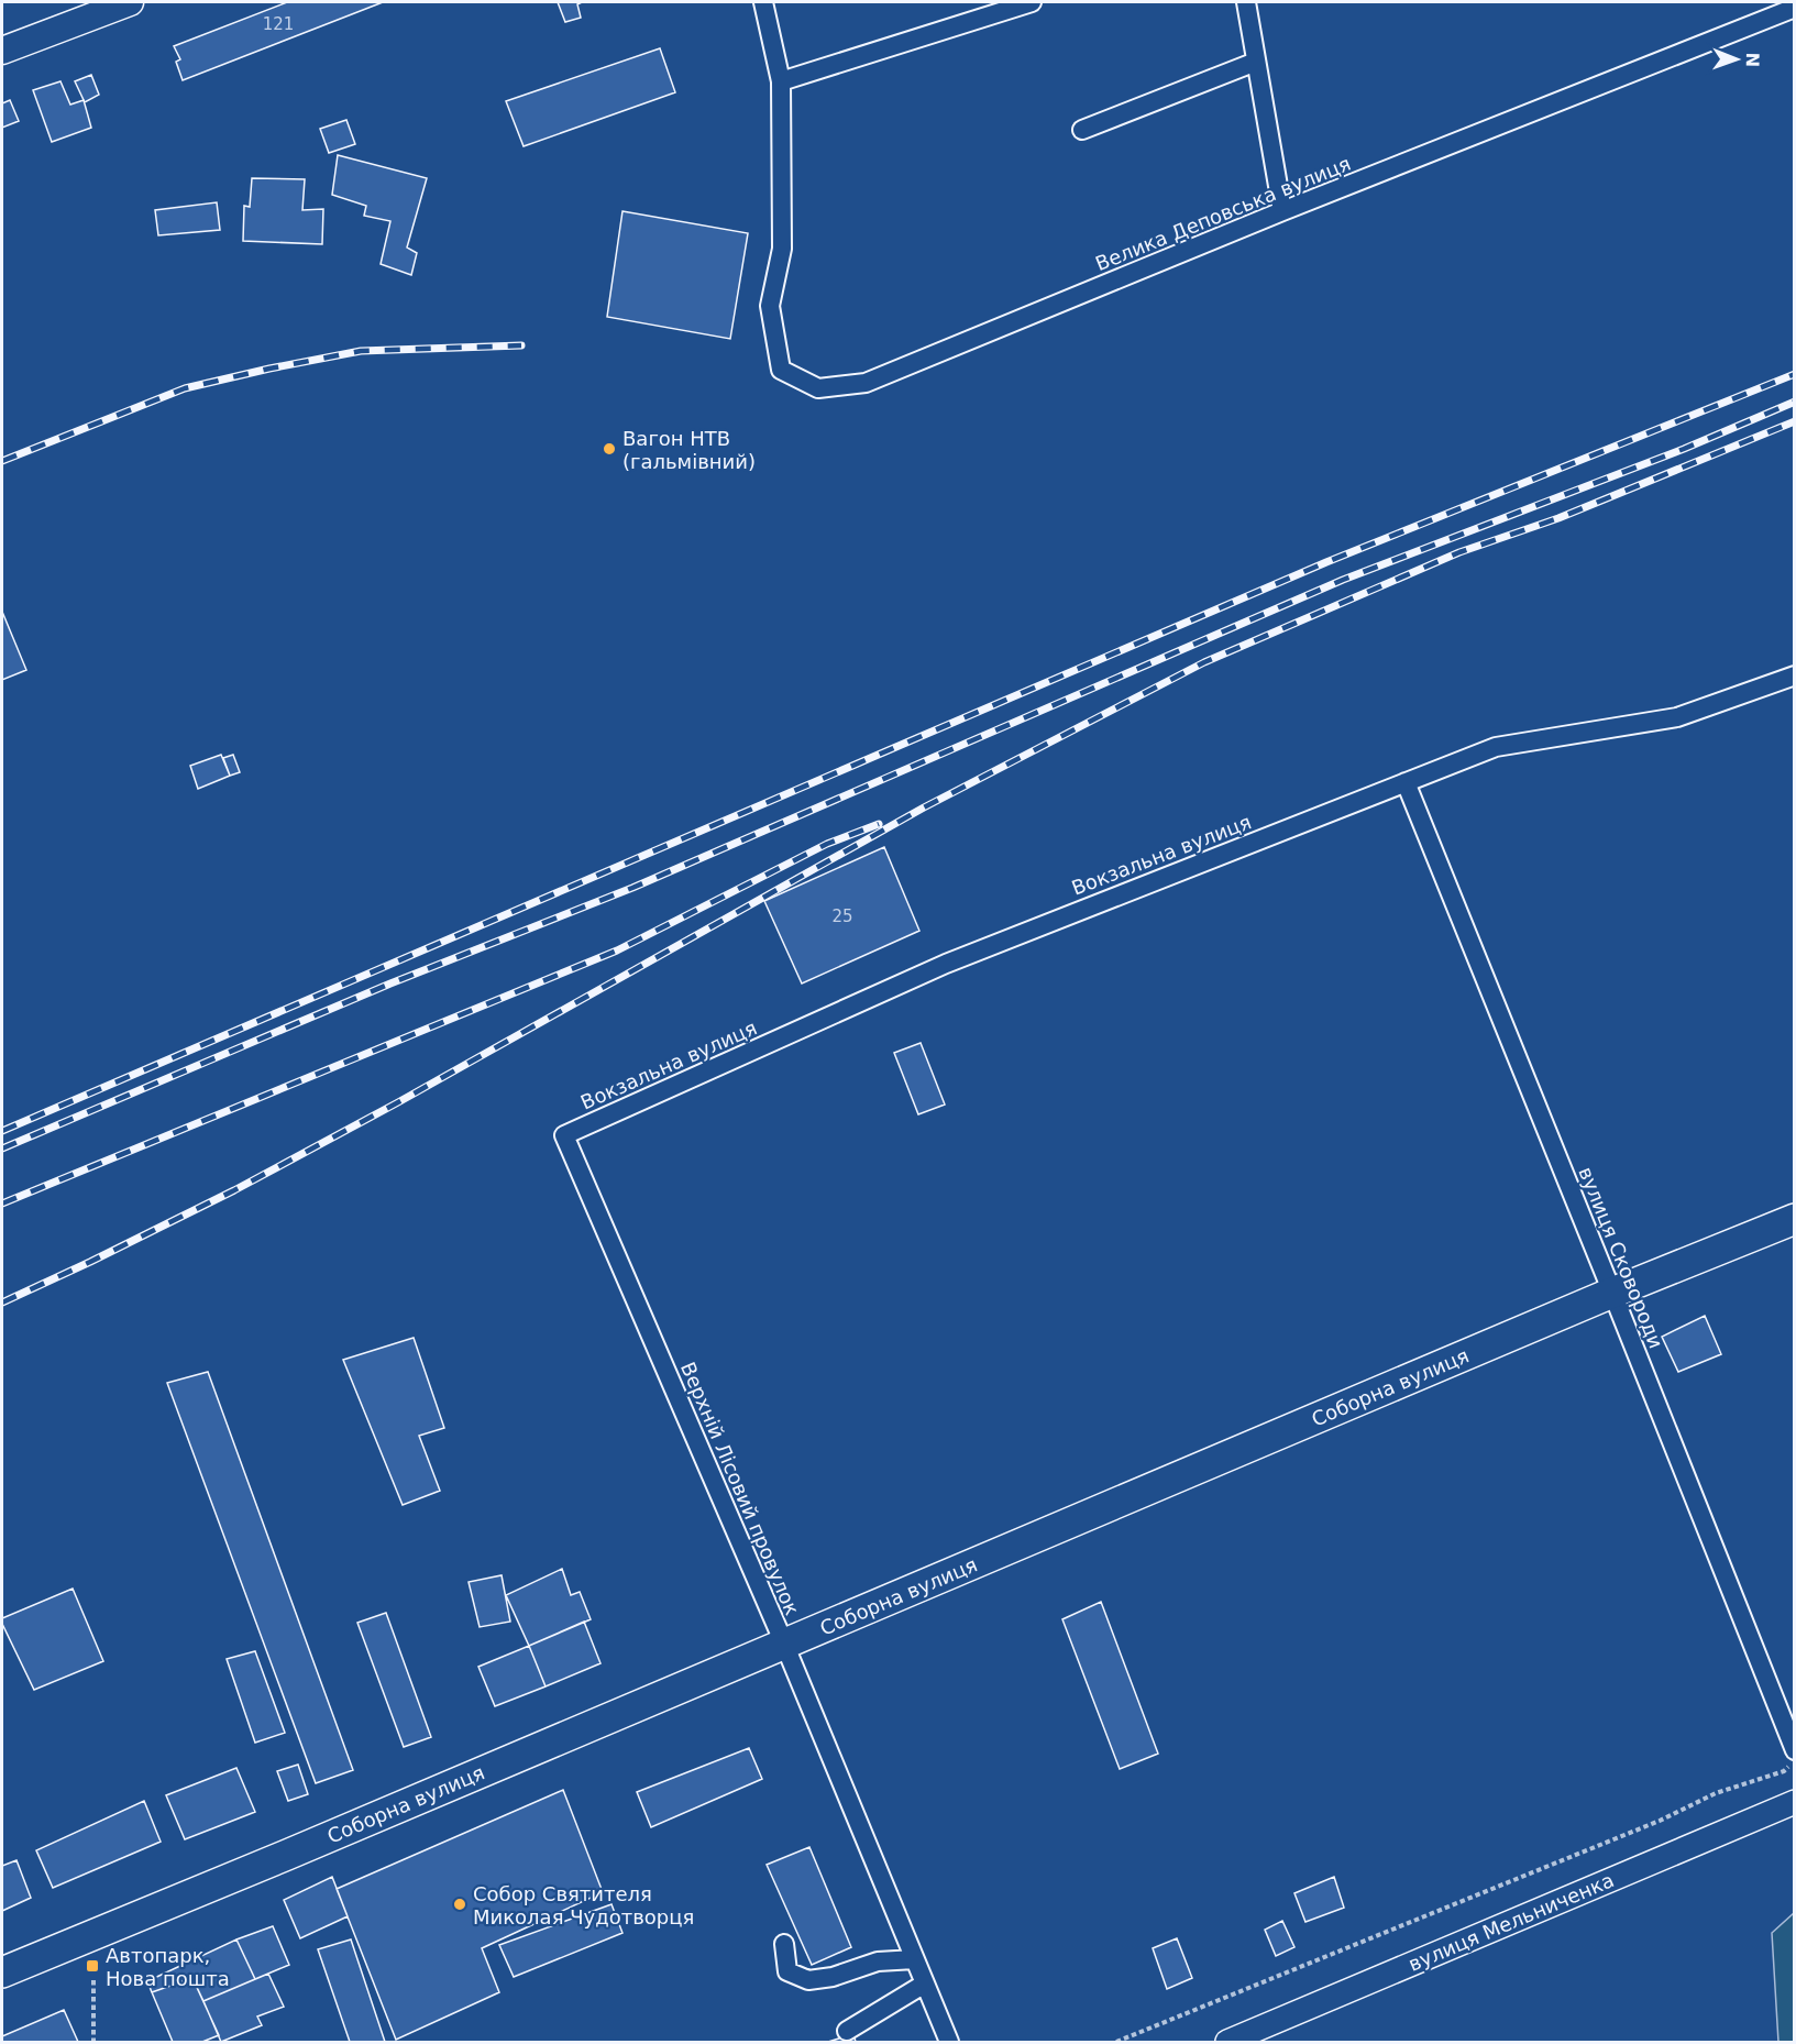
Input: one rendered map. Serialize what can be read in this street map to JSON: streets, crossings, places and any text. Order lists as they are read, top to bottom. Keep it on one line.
{"streets":{"main road":["Соборна вулиця"],"street":["Велика Деповська вулиця","Вокзальна вулиця","вулиця Сковороди","Верхній Лісовий провулок","вулиця Мельниченка"]},"crossings":[["Вокзальна вулиця","вулиця Сковороди"],["Вокзальна вулиця","Верхній Лісовий провулок"],["вулиця Сковороди","Соборна вулиця"],["Соборна вулиця","Верхній Лісовий провулок"]],"places":{"other":["Вагон НТВ (гальмівний)","Собор Святителя Миколая Чудотворця"],"transit":["Автопарк, Нова пошта"]},"house_numbers":["121","25"],"north":"right"}
